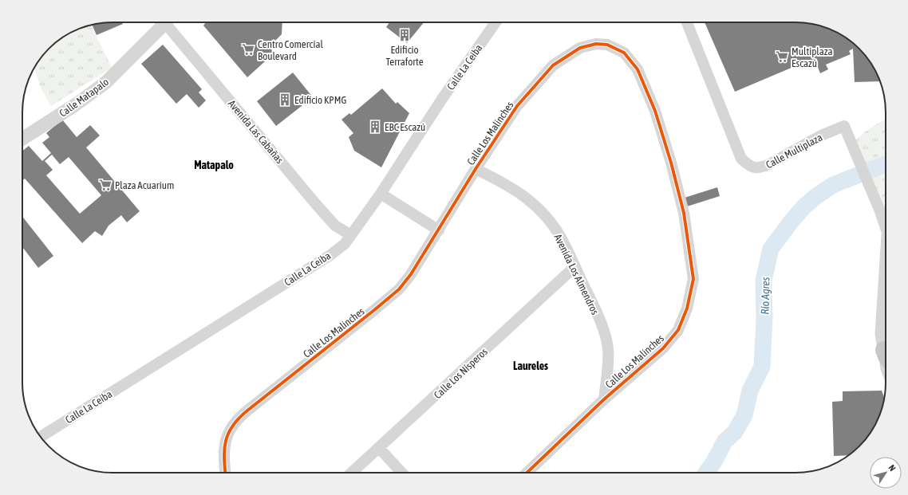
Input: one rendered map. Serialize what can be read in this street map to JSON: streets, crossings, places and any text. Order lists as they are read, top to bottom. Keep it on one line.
{"streets":{"street":["Calle La Ceiba","Calle Matapalo","Avenida Las Cabañas","Calle Los Malinches","Calle Multiplaza","Avenida Los Almendros","Calle Los Nísperos"]},"crossings":[["Calle La Ceiba","Avenida Las Cabañas"],["Calle Los Malinches","Avenida Los Almendros"],["Avenida Los Almendros","Calle Los Nísperos"]],"districts":["Matapalo","Laureles"],"water":["Río Agres"],"places":{"building":["Edificio Terraforte","Edificio KPMG","EBC Escazú"],"supermarket":["Centro Comercial Boulevard","Multiplaza Escazú","Plaza Acuarium"]},"north":"top right"}
